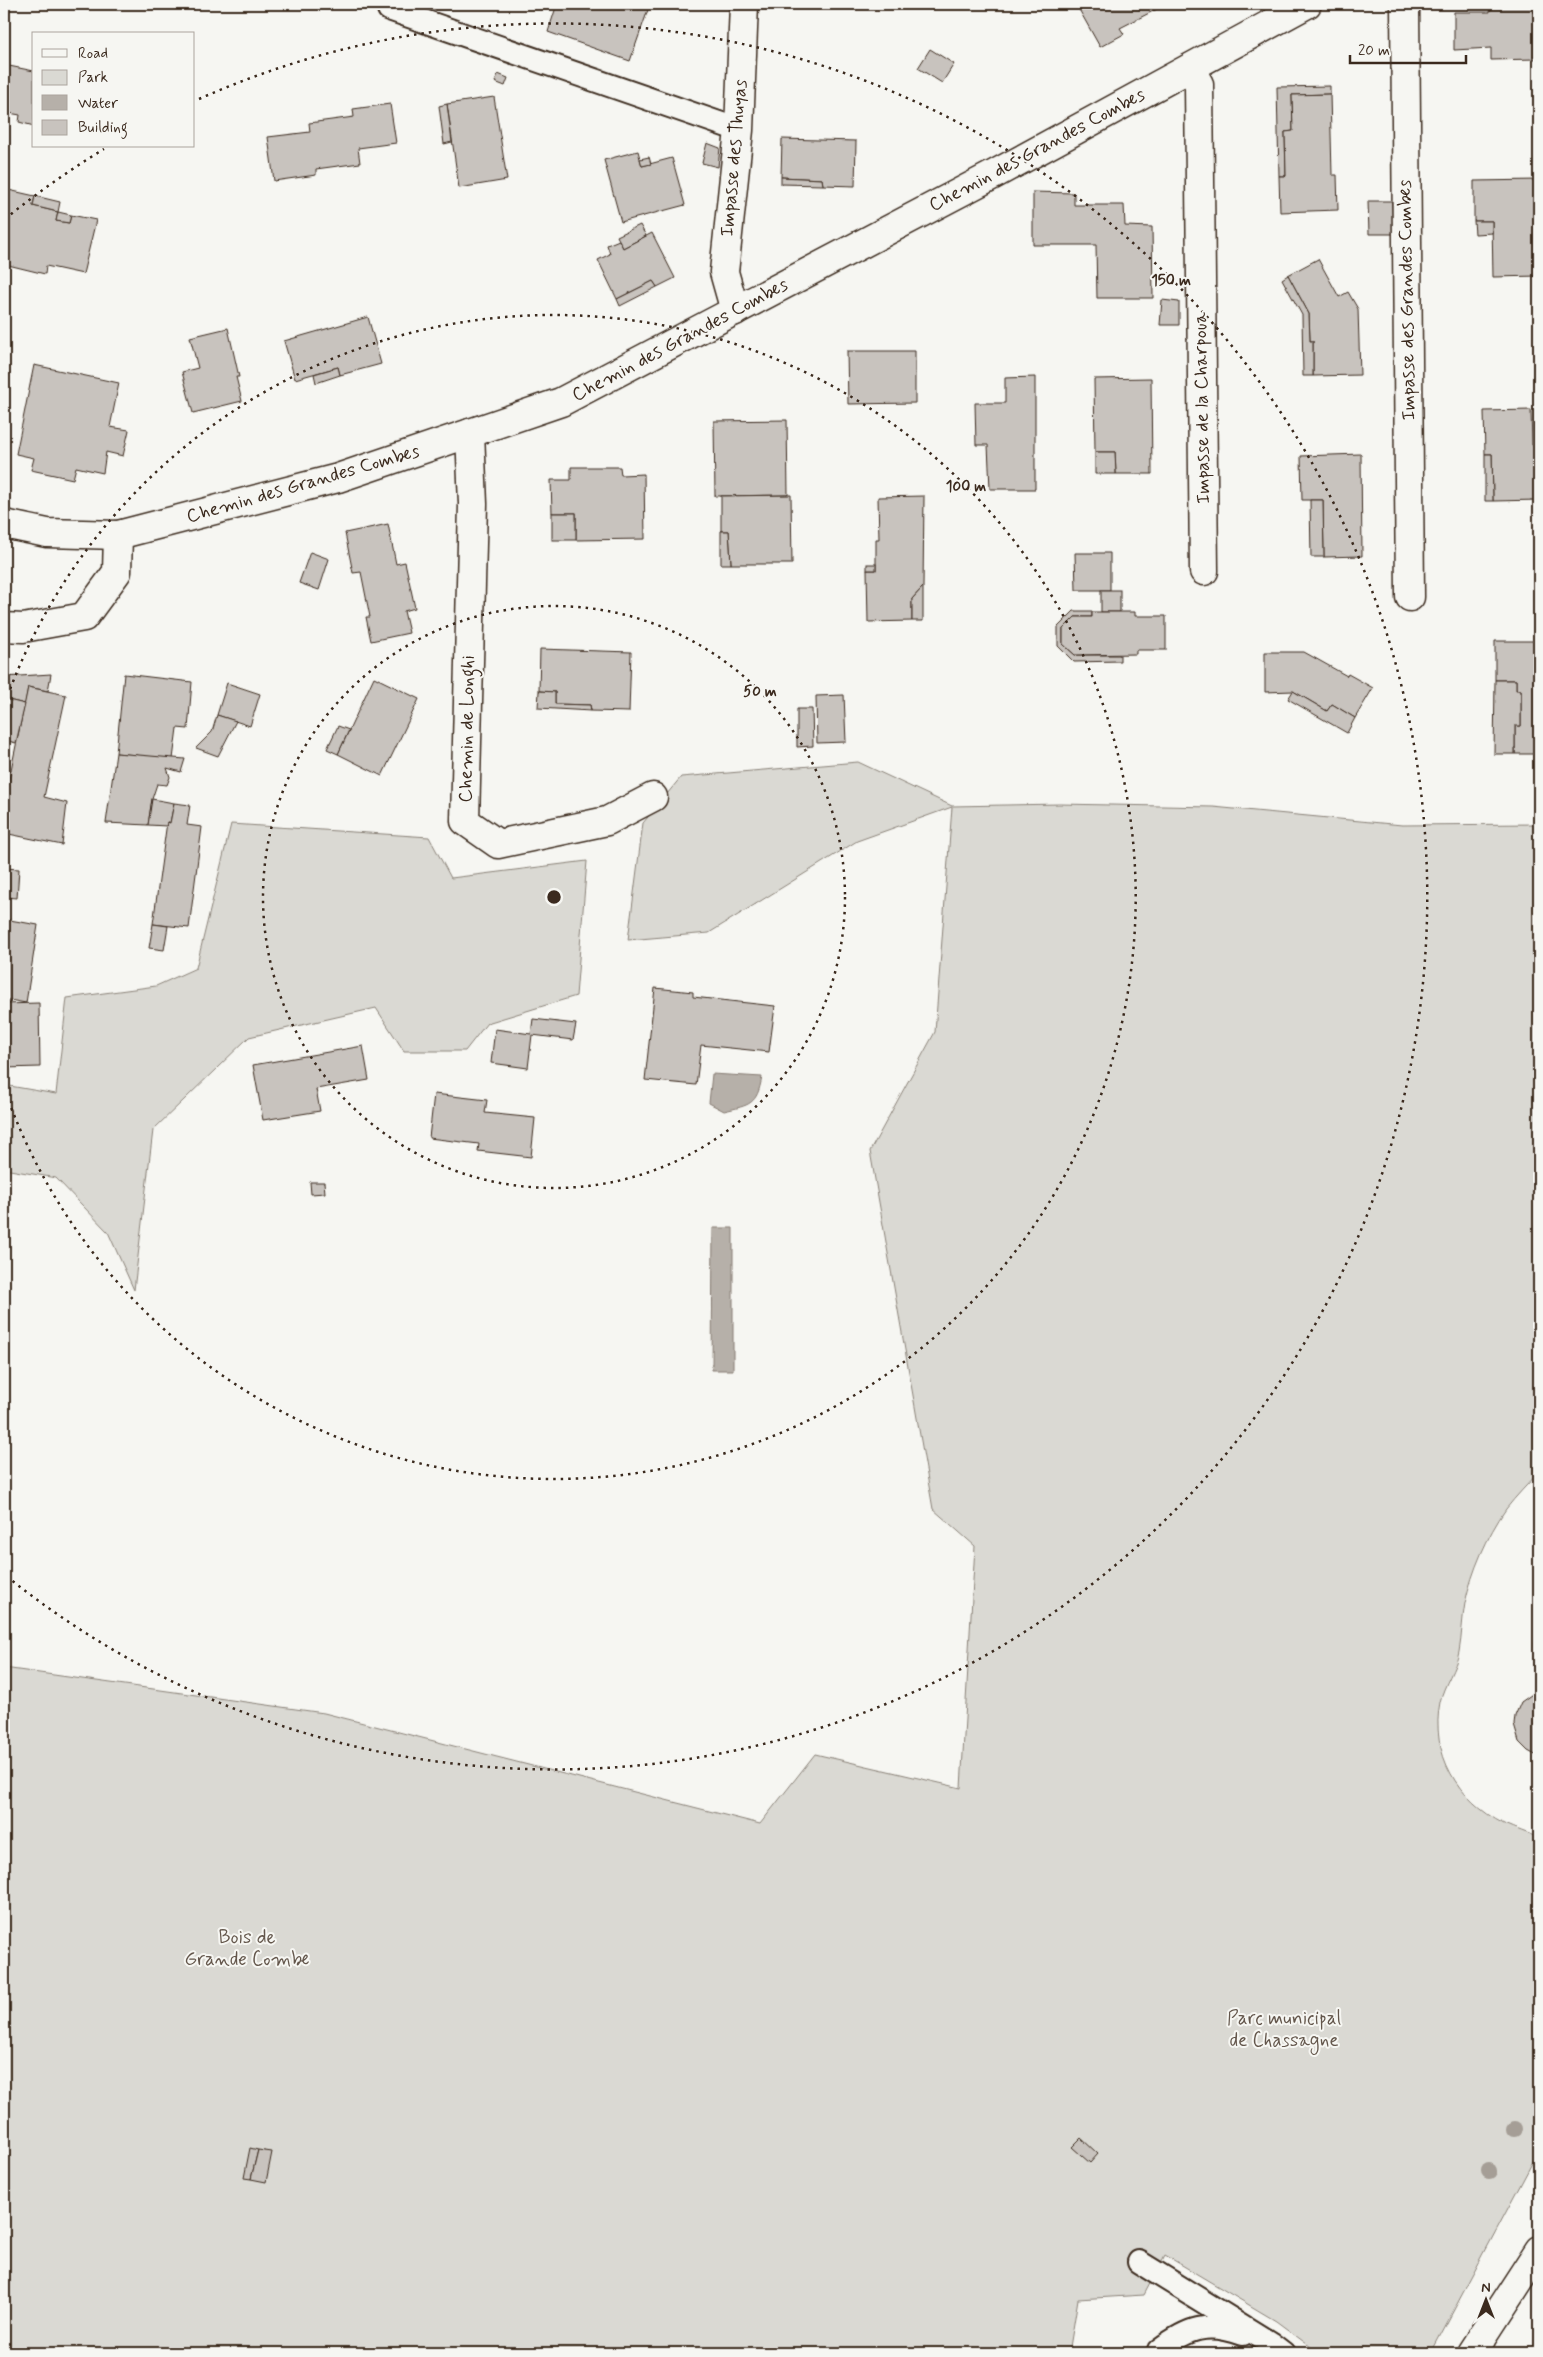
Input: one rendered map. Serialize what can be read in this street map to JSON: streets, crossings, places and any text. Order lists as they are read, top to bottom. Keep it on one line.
{"streets":{"street":["Chemin des Grandes Combes","Impasse des Thuyas","Impasse des Grandes Combes","Impasse de la Charpoua","Chemin de Longhi"]},"crossings":[["Chemin des Grandes Combes","Impasse des Thuyas"],["Chemin des Grandes Combes","Impasse de la Charpoua"],["Chemin des Grandes Combes","Chemin de Longhi"]],"parks":["Bois de Grande Combe","Parc municipal de Chassagne"],"legend":["Road","Park","Water","Building"],"scale_bar":"20 m","north":"top","rings":["150 m","100 m","50 m"]}
